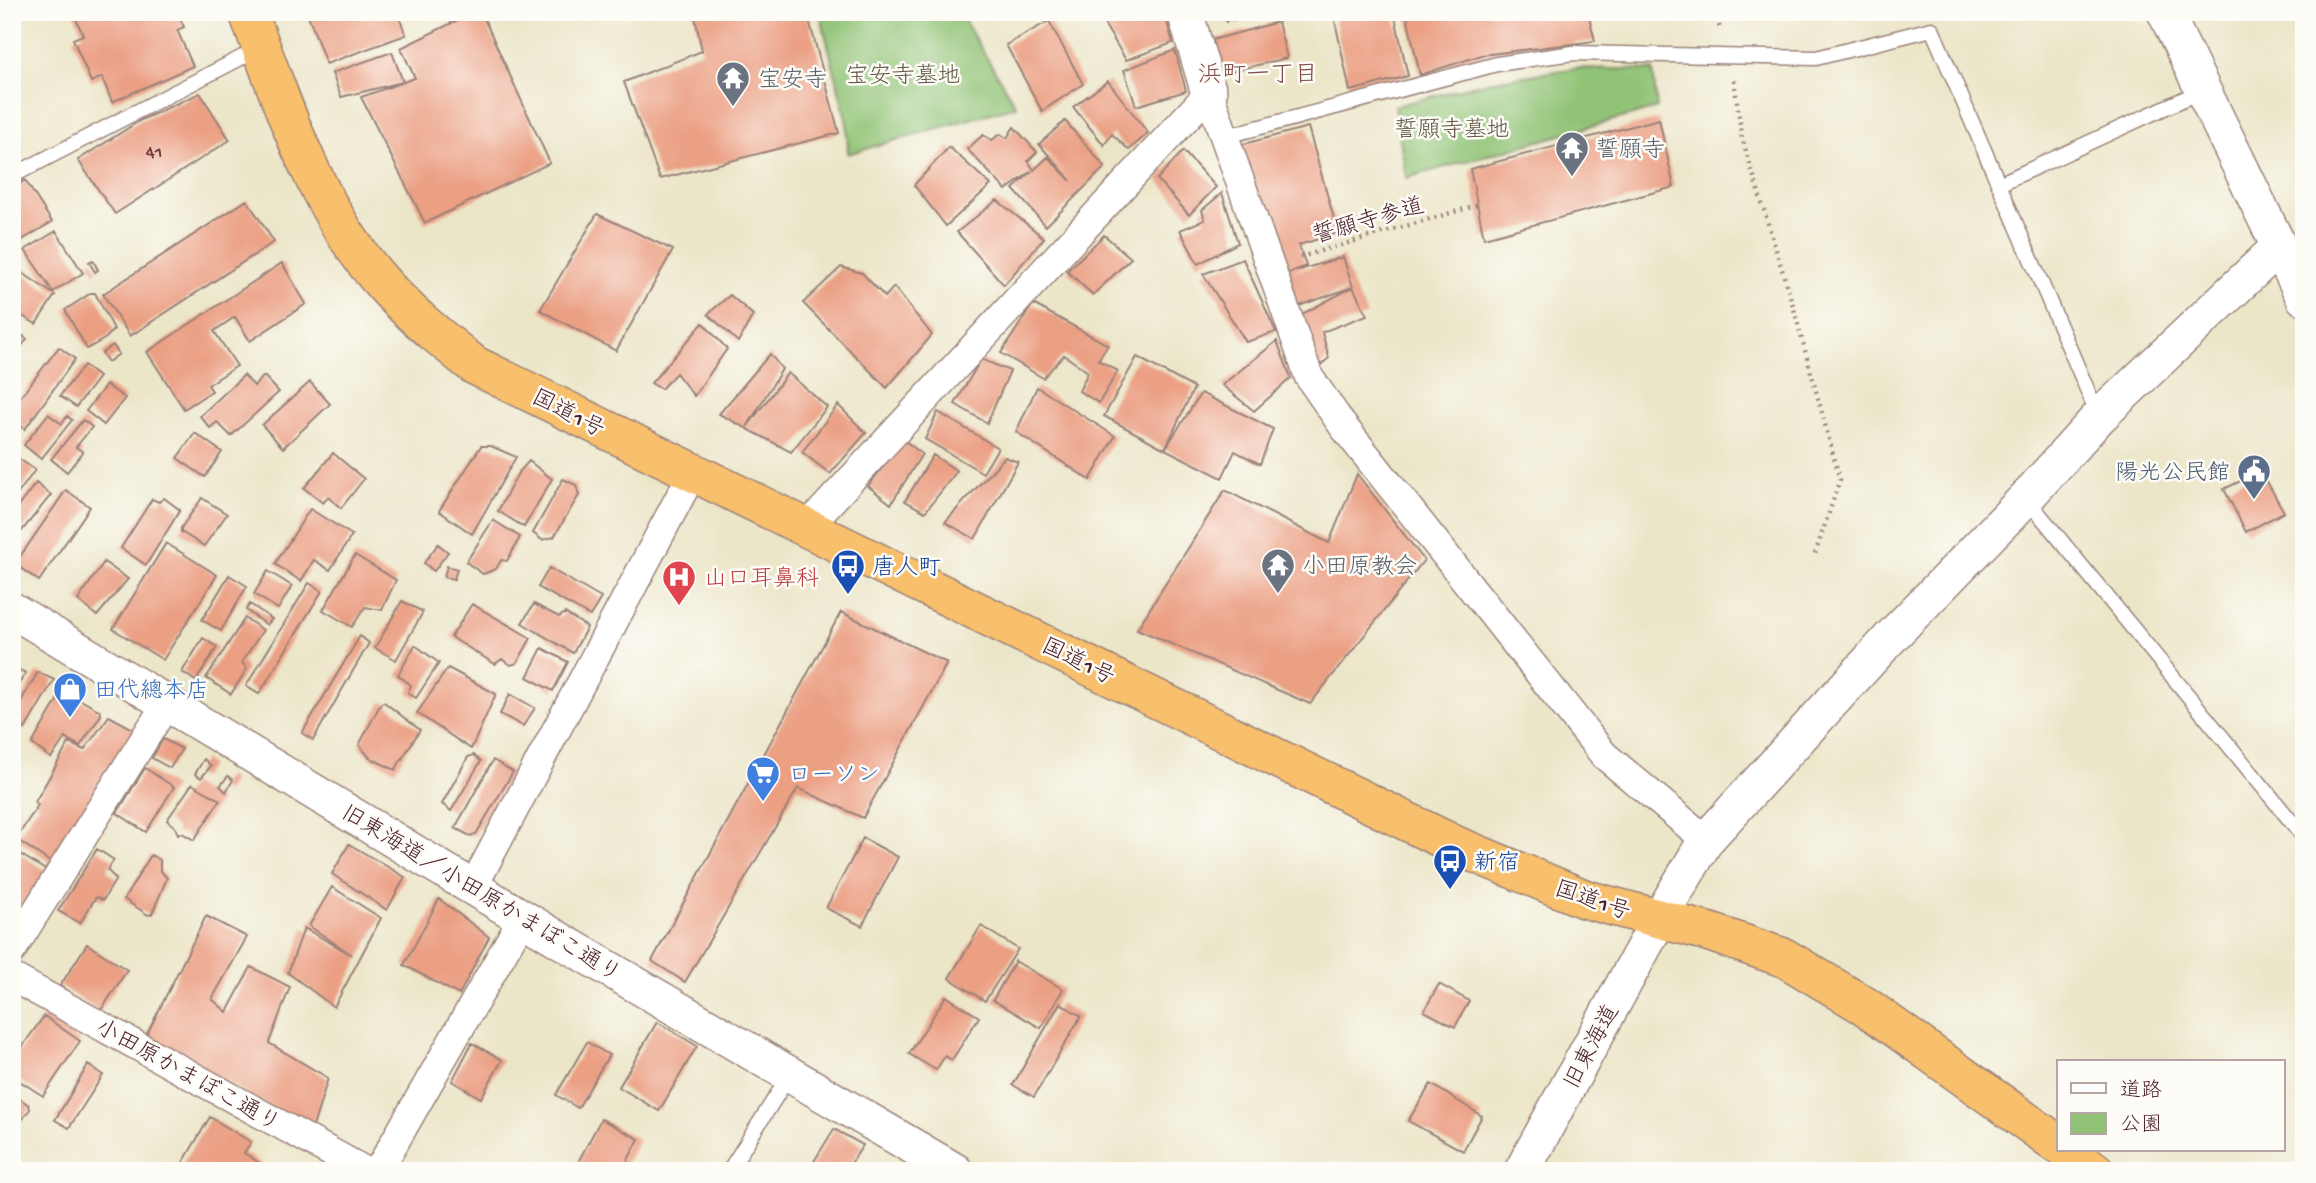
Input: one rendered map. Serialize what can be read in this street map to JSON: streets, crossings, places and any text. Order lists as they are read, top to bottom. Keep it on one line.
{"streets":{"highway":["国道1号"],"street":["旧東海道／小田原かまぼこ通り","旧東海道","小田原かまぼこ通り"],"path":["誓願寺参道"]},"crossings":[["国道1号","旧東海道"]],"districts":["浜町一丁目"],"parks":["宝安寺墓地","誓願寺墓地"],"places":{"temple":["宝安寺","誓願寺","小田原教会"],"public building":["陽光公民館"],"bus stop":["唐人町","新宿"],"hospital":["山口耳鼻科"],"shop":["田代總本店"],"supermarket":["ローソン"]},"house_numbers":["41"],"legend":["道路","公園"]}
